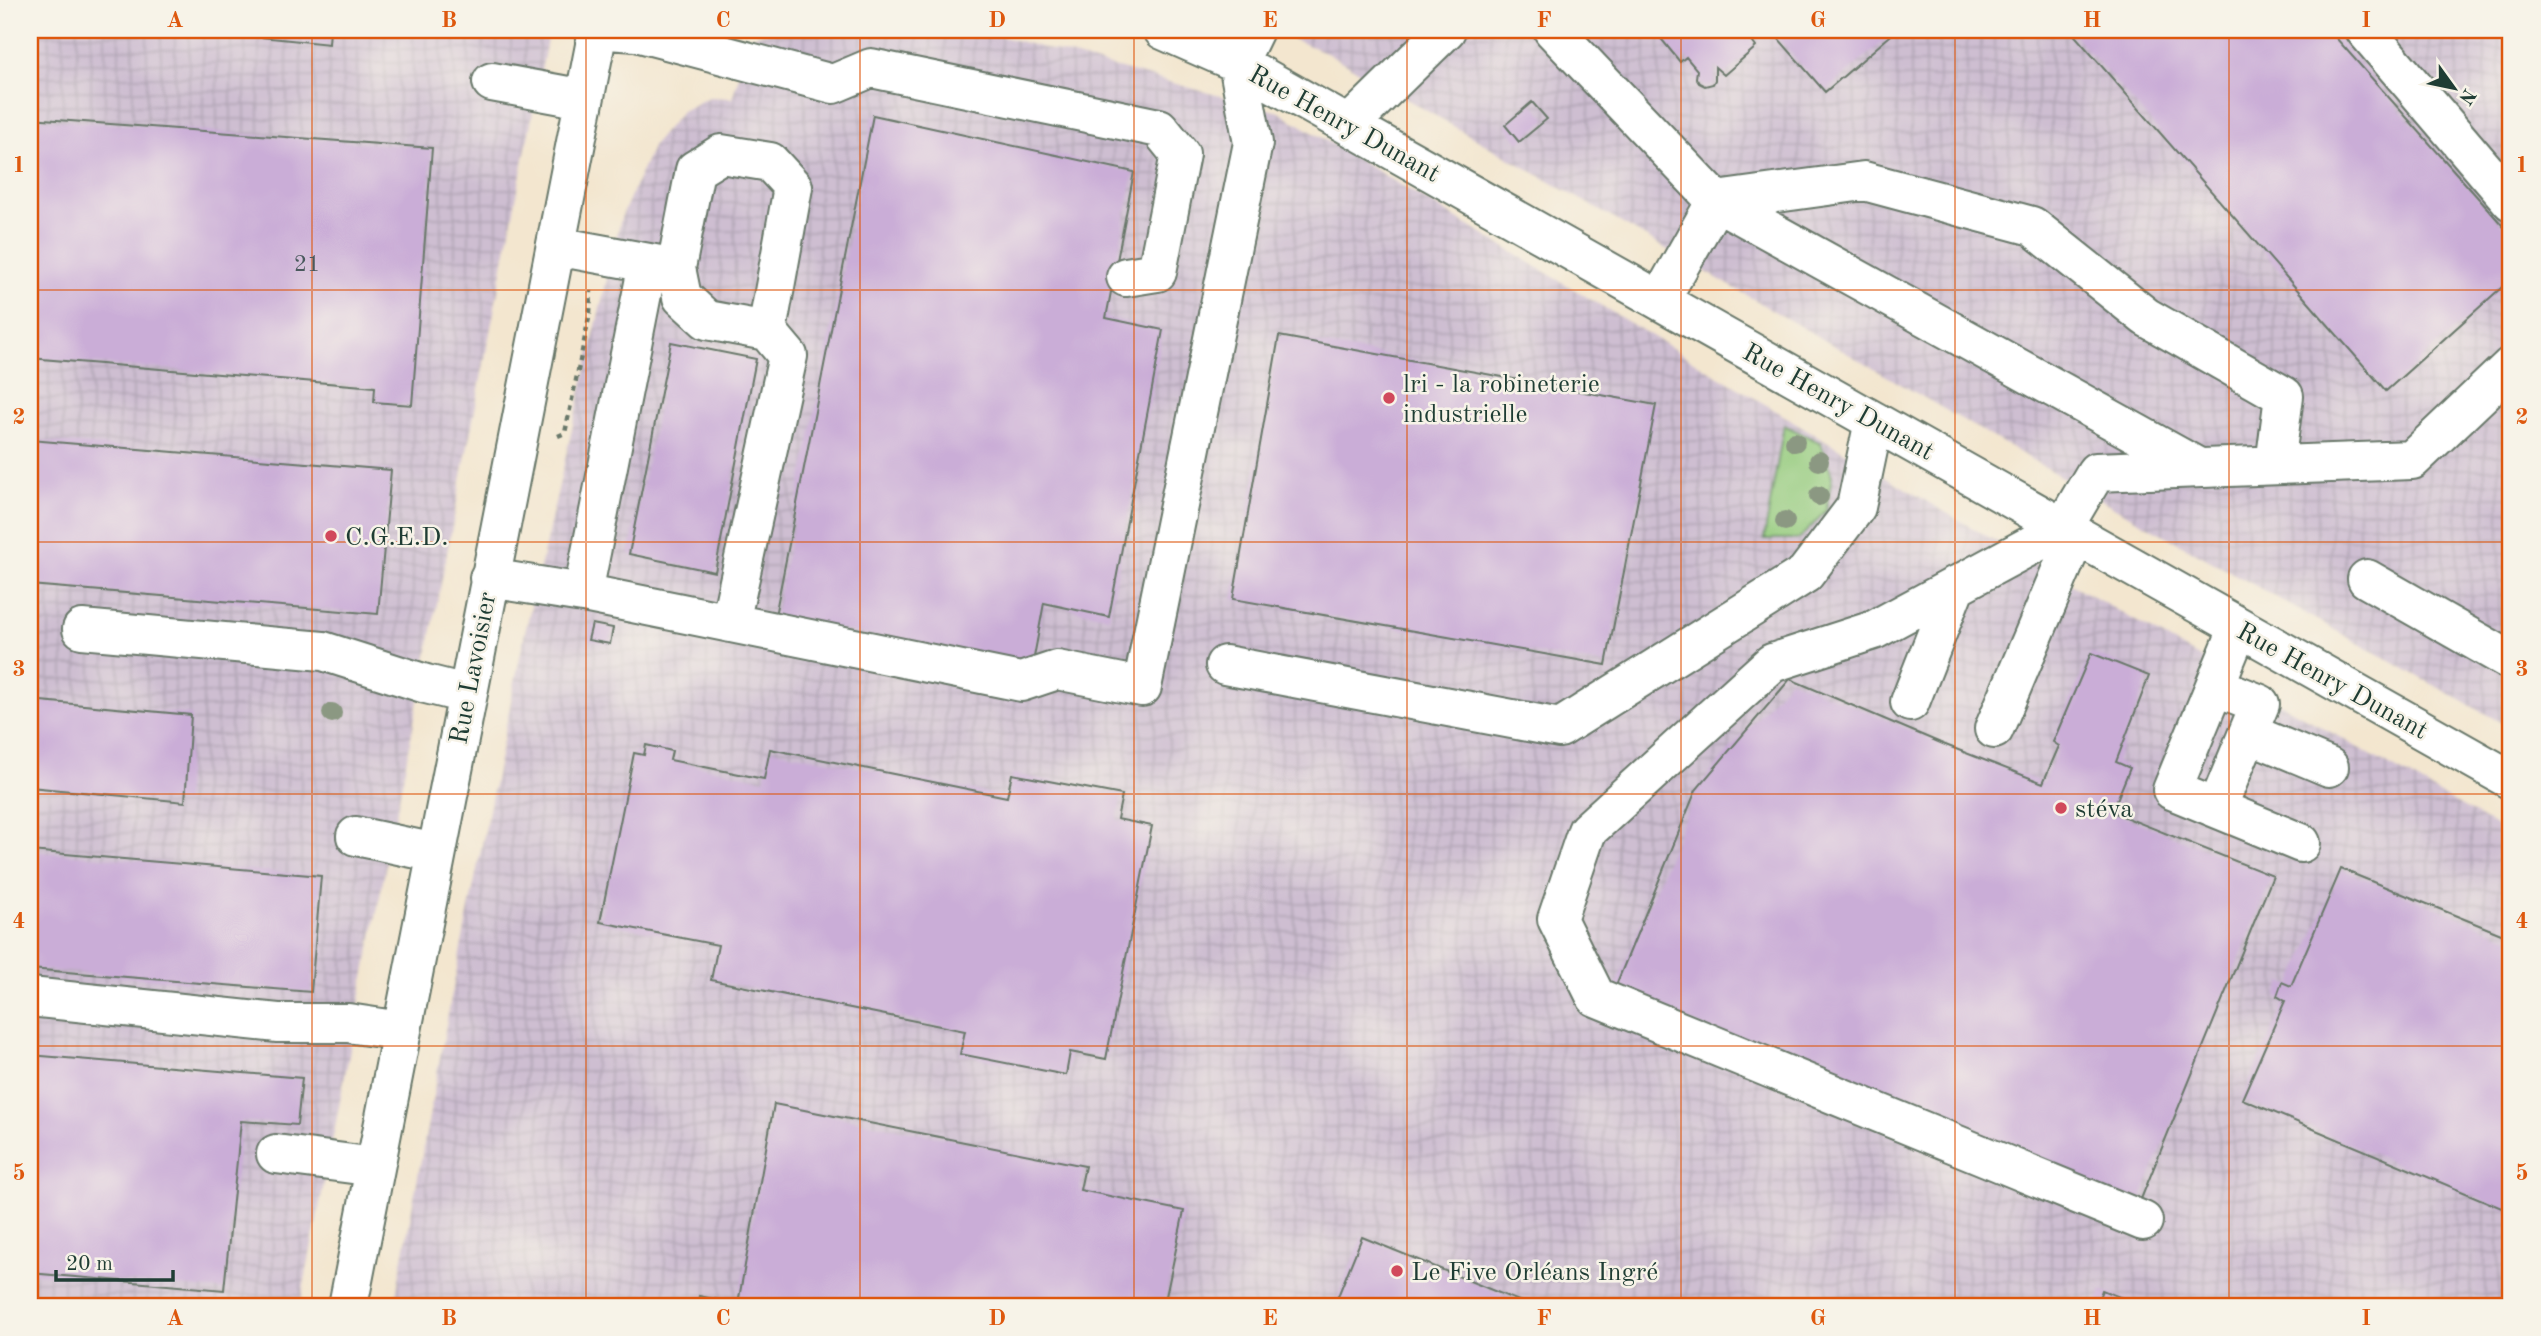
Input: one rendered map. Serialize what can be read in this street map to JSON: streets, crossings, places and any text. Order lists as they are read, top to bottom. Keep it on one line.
{"streets":{"street":["Rue Henry Dunant","Rue Lavoisier"]},"places":["lri - la robineterie industrielle","C.G.E.D.","stéva","Le Five Orléans Ingré"],"house_numbers":["21"],"scale_bar":"20 m","north":"bottom right","grid":{"columns":["A","B","C","D","E","F","G","H","I"],"rows":["1","2","3","4","5"]}}
